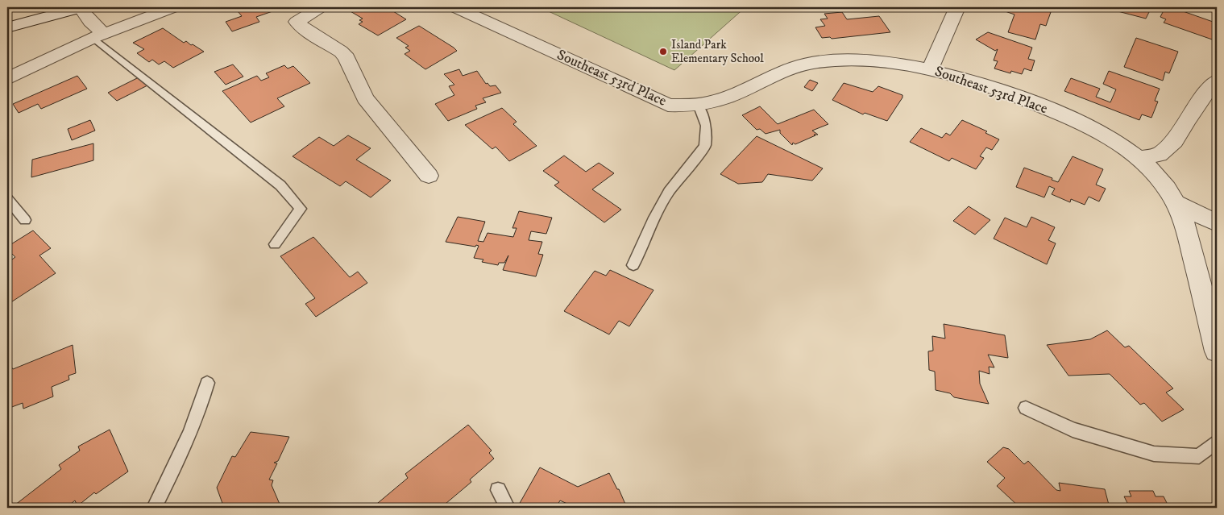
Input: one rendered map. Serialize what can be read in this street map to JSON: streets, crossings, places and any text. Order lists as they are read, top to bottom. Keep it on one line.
{"streets":{"street":["Southeast 53rd Place"]},"places":["Island Park Elementary School"]}
